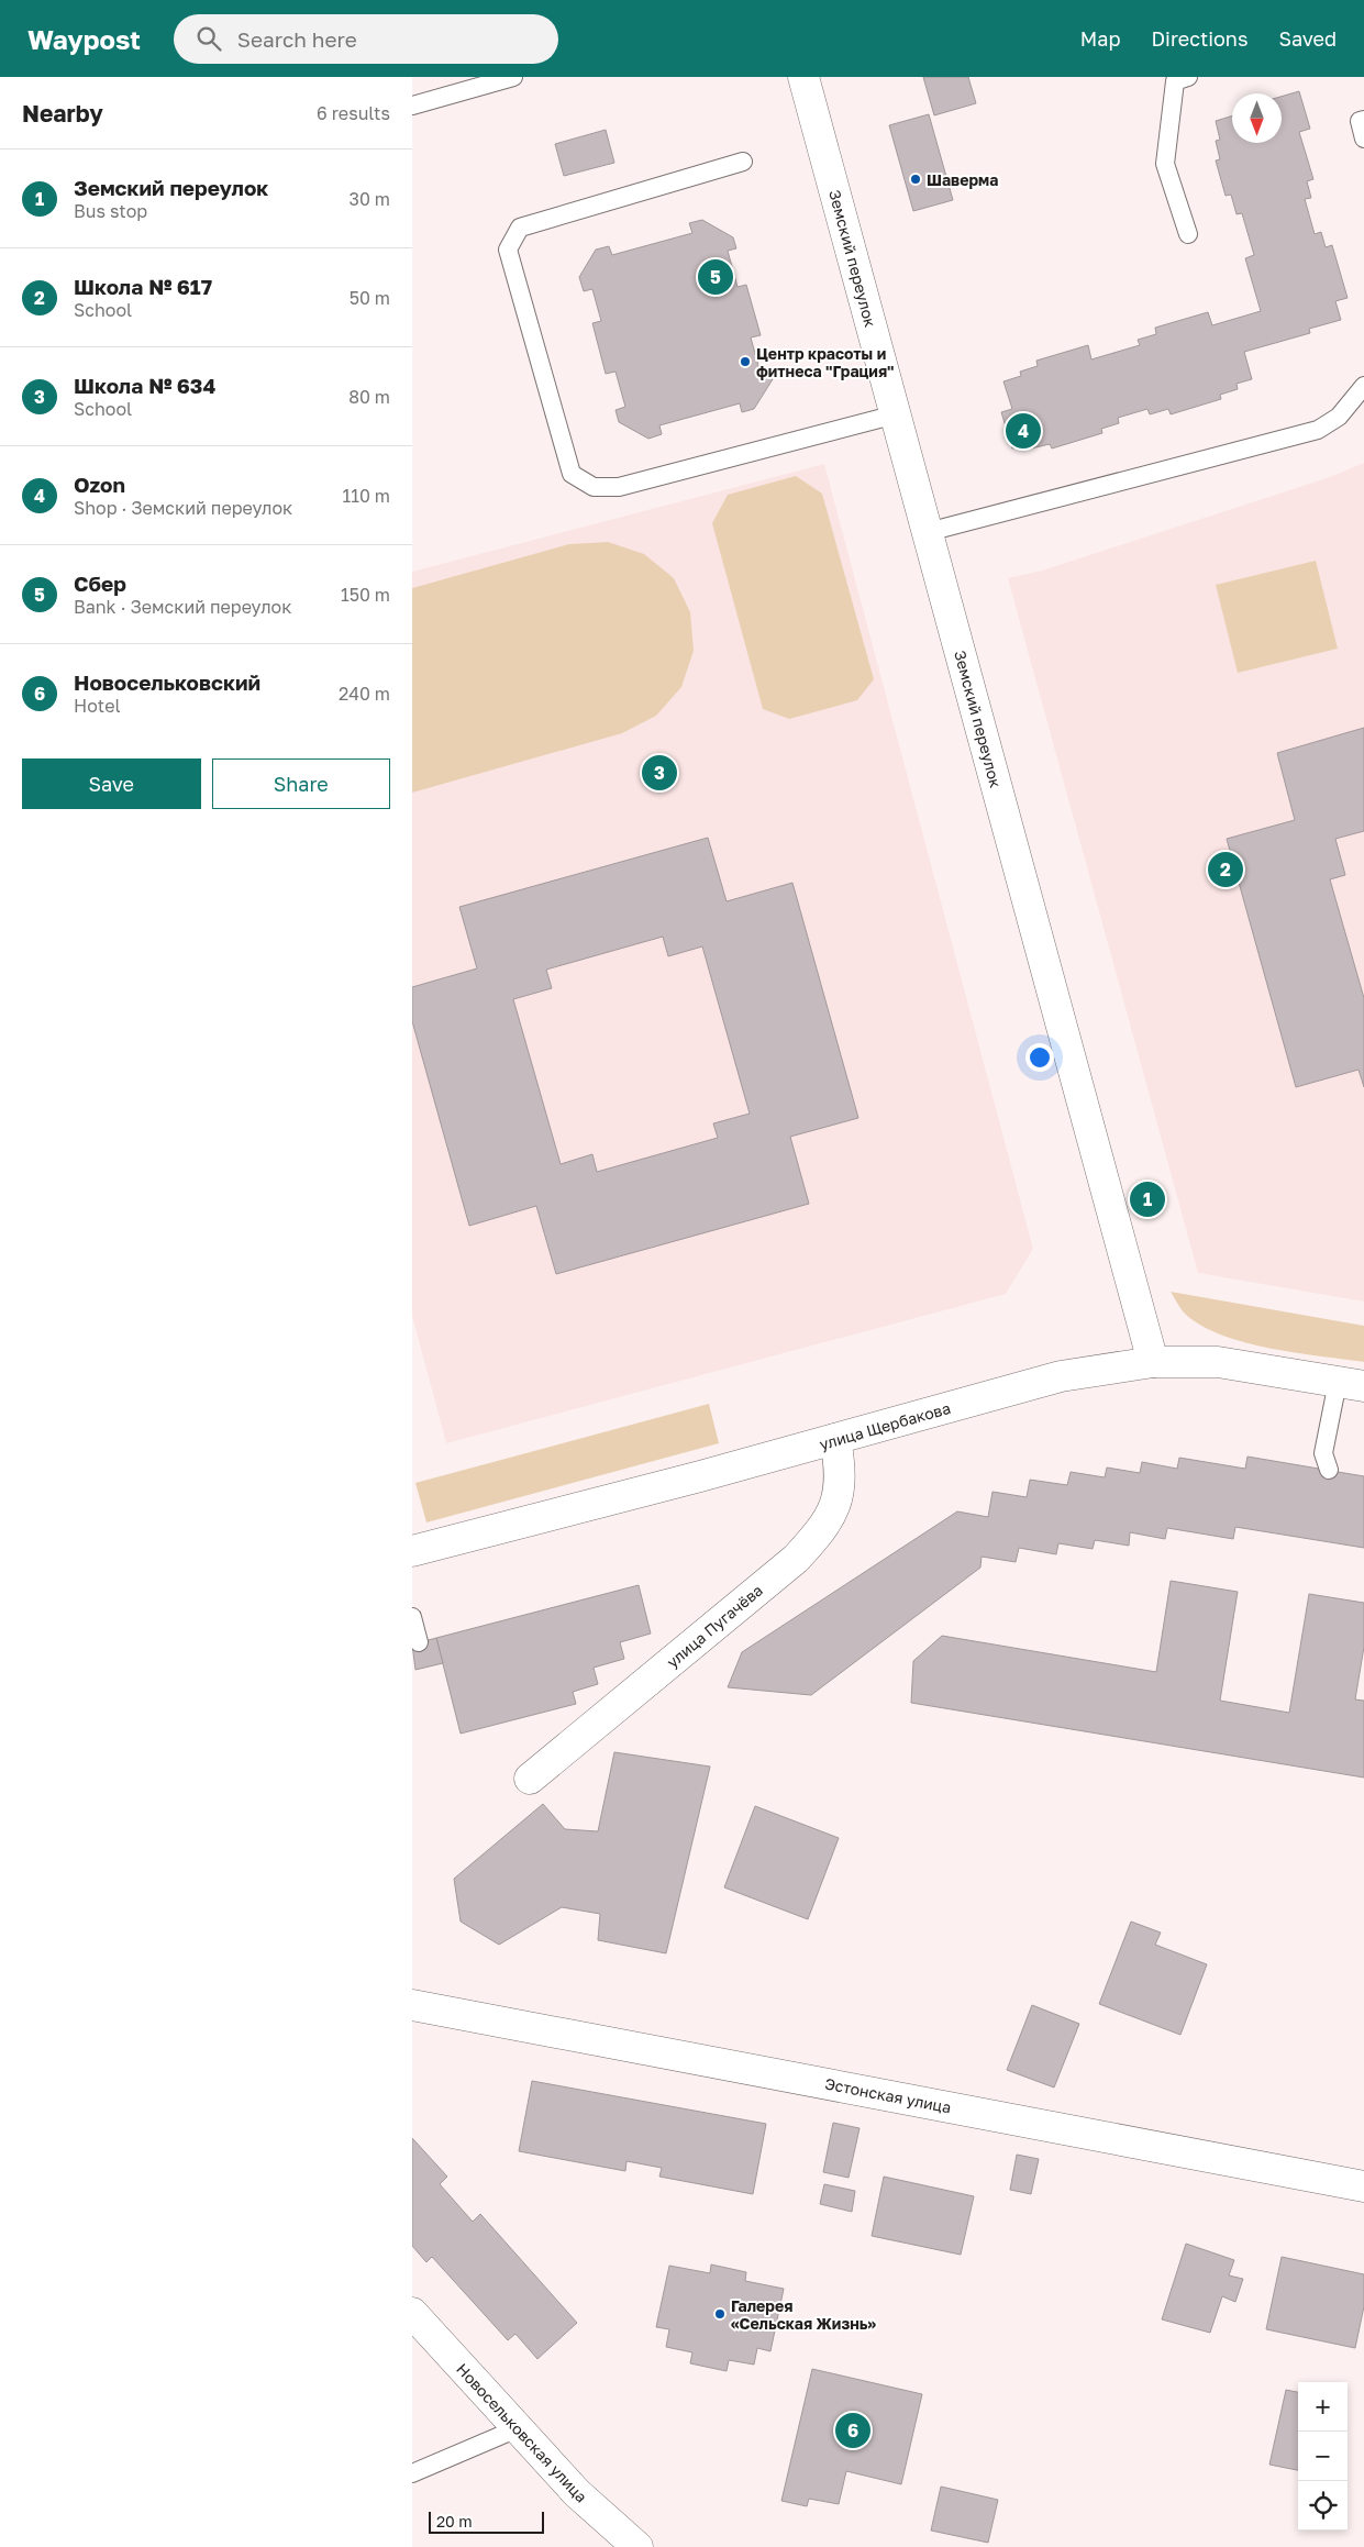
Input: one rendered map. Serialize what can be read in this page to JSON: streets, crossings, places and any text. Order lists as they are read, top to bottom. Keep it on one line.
{"streets":{"street":["Земский переулок","улица Щербакова","улица Пугачёва","Эстонская улица","Новосельковская улица"]},"crossings":[["Земский переулок","улица Щербакова"],["улица Щербакова","улица Пугачёва"]],"places":["Шаверма","Центр красоты и фитнеса \"Грация\"","Галерея «Сельская Жизнь»"],"scale_bar":"20 m","north":"bottom","page":{"header":"Waypost","search":"Search here","nav":["Map","Directions","Saved"],"heading":["Nearby","6 results"],"list":[{"mark":"1","name":"Земский переулок","note":"Bus stop","value":"30 m"},{"mark":"2","name":"Школа № 617","note":"School","value":"50 m"},{"mark":"3","name":"Школа № 634","note":"School","value":"80 m"},{"mark":"4","name":"Ozon","note":"Shop · Земский переулок","value":"110 m"},{"mark":"5","name":"Сбер","note":"Bank · Земский переулок","value":"150 m"},{"mark":"6","name":"Новосельковский","note":"Hotel","value":"240 m"}],"pins":["5","4","3","2","1","6"],"buttons":["Save","Share"],"map_buttons":["+","−"],"scale":"20 m"}}
